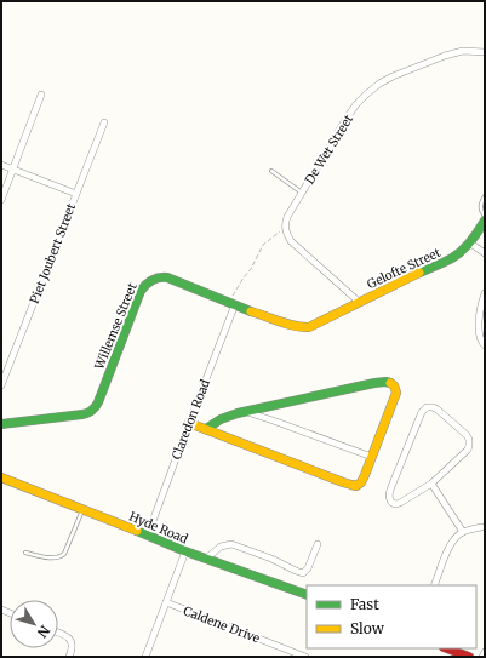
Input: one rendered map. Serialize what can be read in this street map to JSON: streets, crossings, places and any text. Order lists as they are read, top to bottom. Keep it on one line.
{"streets":{"street":["De Wet Street","Piet Joubert Street","Gelofte Street","Willemse Street","Claredon Road","Hyde Road","Caldene Drive"]},"crossings":[["Gelofte Street","Willemse Street"],["Willemse Street","Claredon Road"],["Claredon Road","Hyde Road"]],"legend":["Fast","Slow"],"north":"bottom right"}
